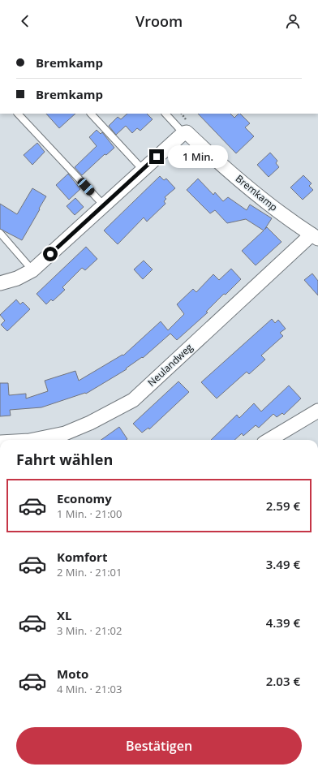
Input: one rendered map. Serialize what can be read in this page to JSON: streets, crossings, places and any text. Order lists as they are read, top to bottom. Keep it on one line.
{"streets":{"street":["Bremkamp","Neulandweg"]},"crossings":[["Bremkamp","Neulandweg"]],"page":{"header":"Vroom","banner":["Bremkamp","Bremkamp"],"bubble":"1 Min.","heading":"Fahrt wählen","list":[{"name":"Economy","note":"1 Min. · 21:00","value":"2.59 €"},{"name":"Komfort","note":"2 Min. · 21:01","value":"3.49 €"},{"name":"XL","note":"3 Min. · 21:02","value":"4.39 €"},{"name":"Moto","note":"4 Min. · 21:03","value":"2.03 €"}],"buttons":"Bestätigen"}}
